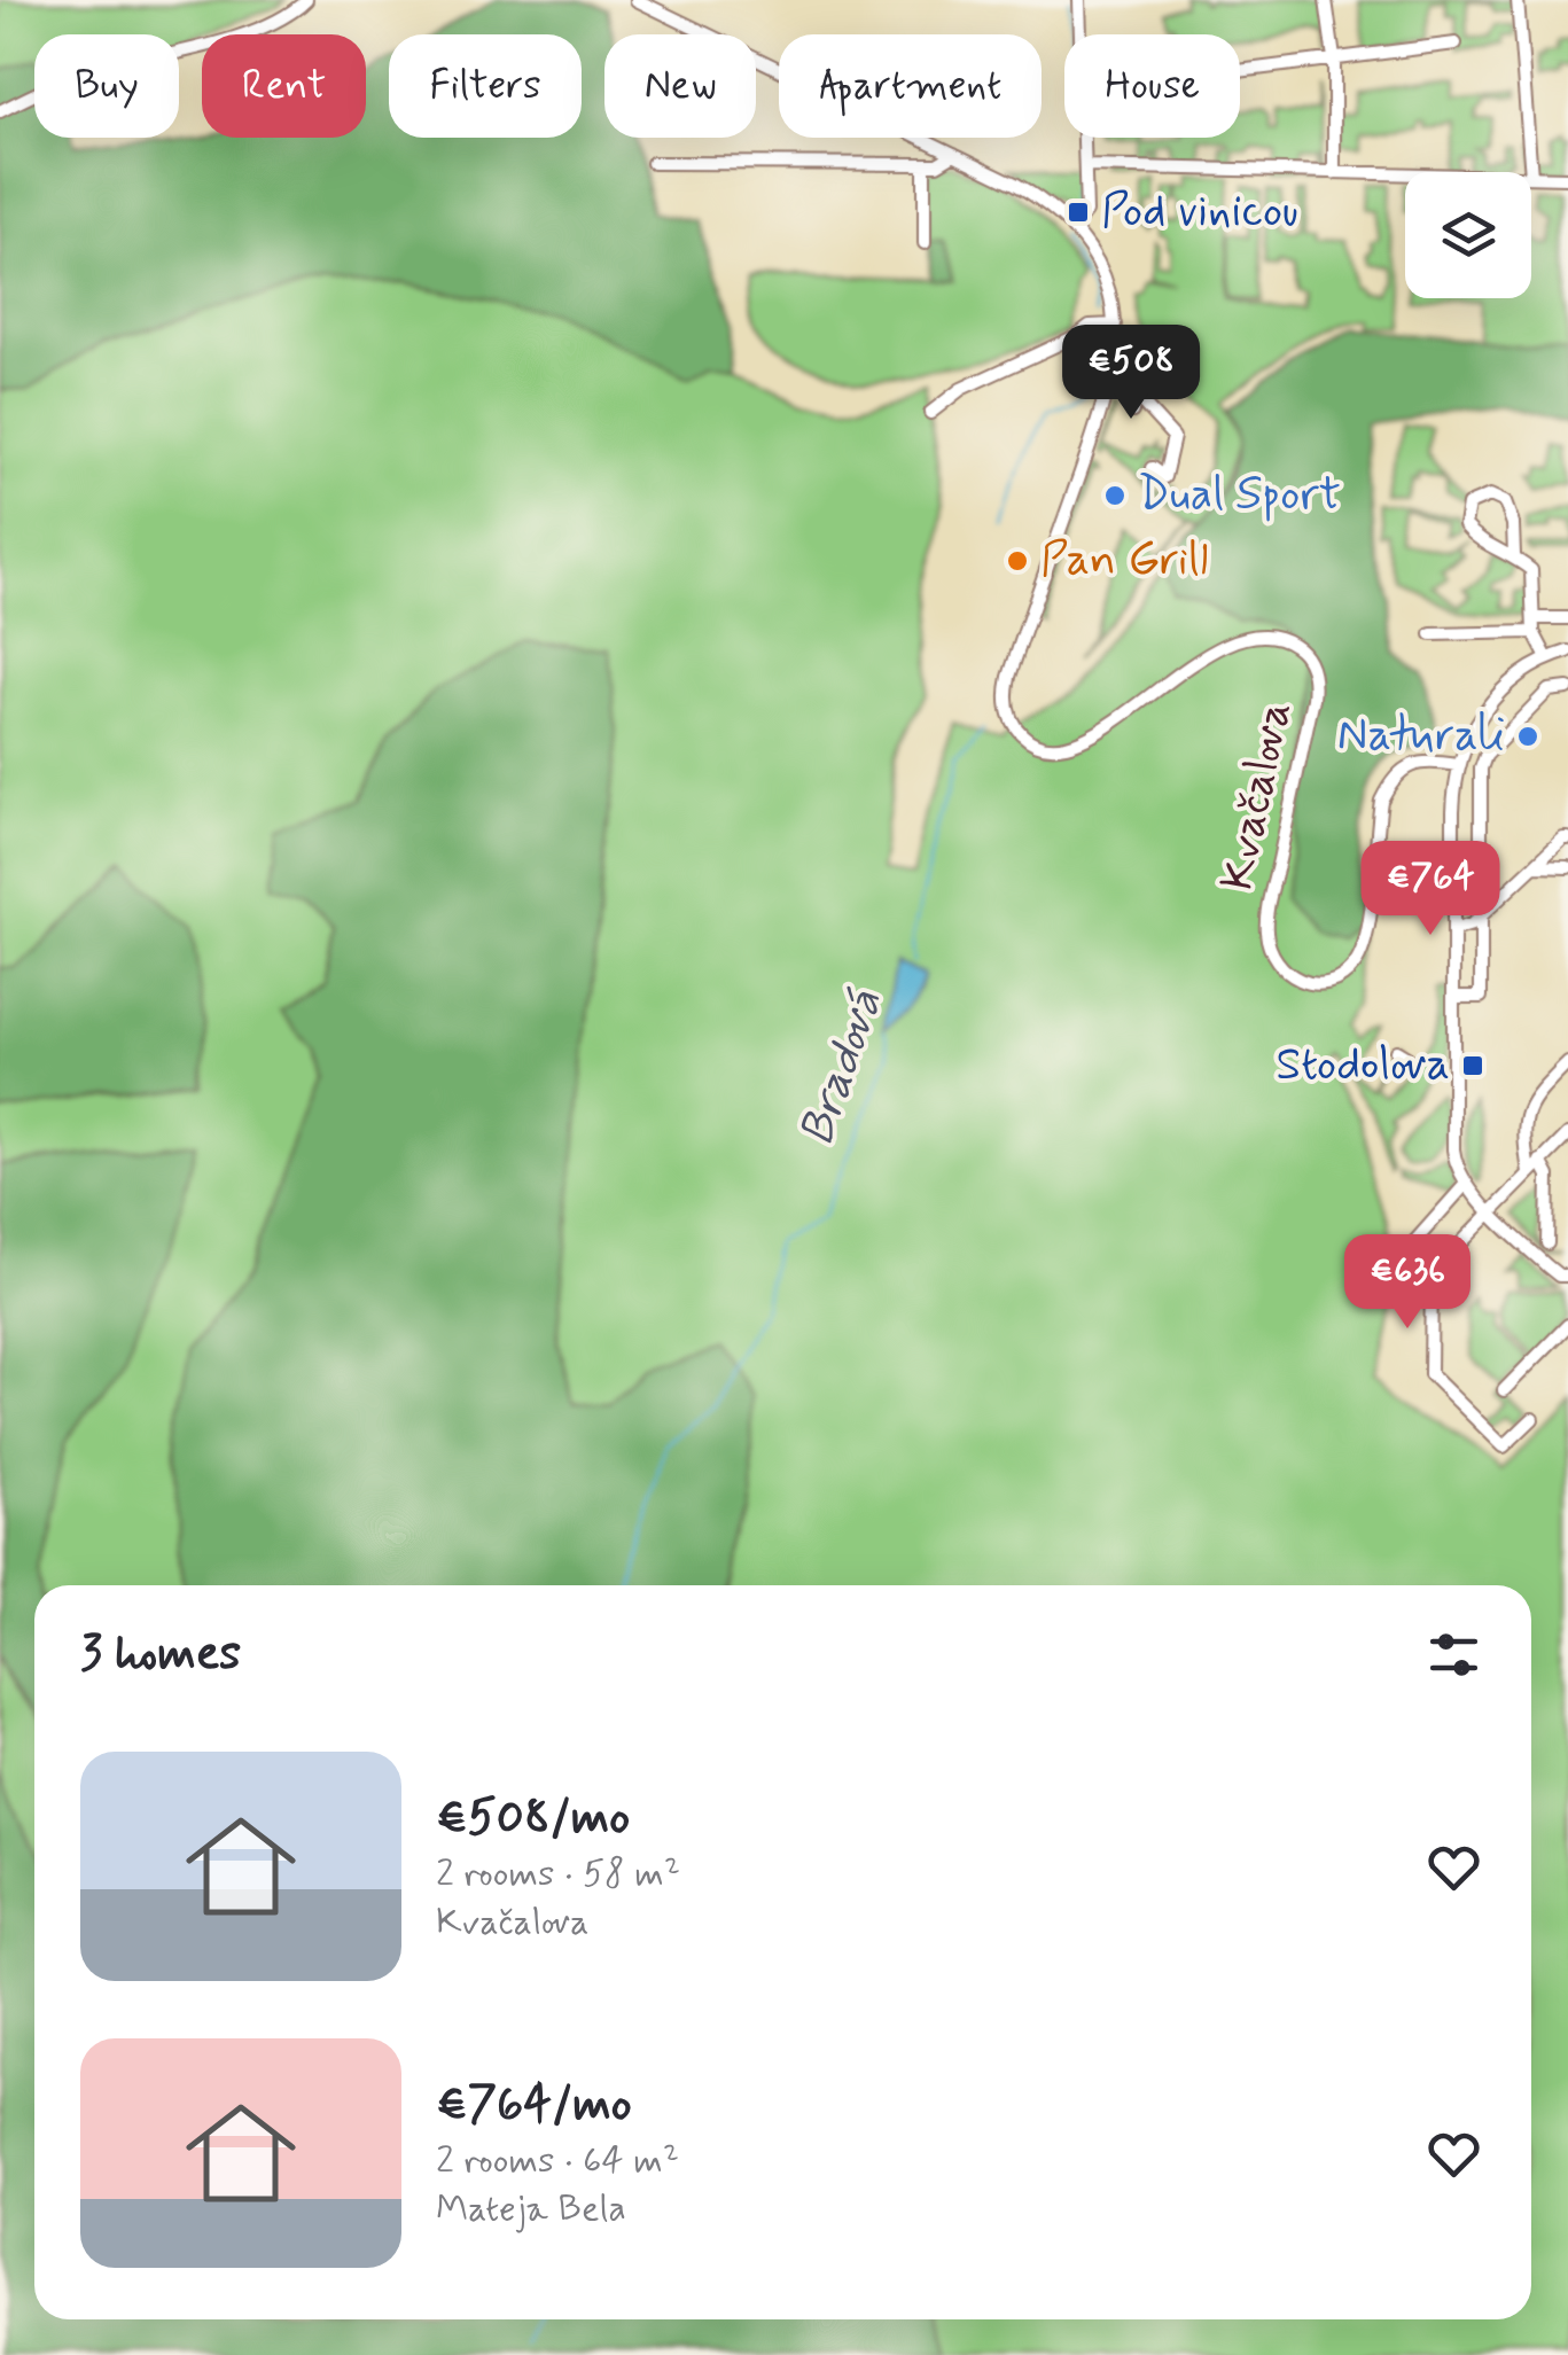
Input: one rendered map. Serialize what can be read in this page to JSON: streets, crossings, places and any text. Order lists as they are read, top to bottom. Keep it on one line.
{"streets":{"street":["Kvačalova"]},"water":["Bradová"],"places":{"transit":["Pod vinicou","Stodolova"],"other":["Dual Sport","Pan Grill","Naturali"]},"page":{"chip":["Buy","Rent","Filters","New","Apartment","House"],"price":["€508","€764","€636"],"heading":"3 homes","list":[{"name":"€508/mo","note":"2 rooms · 58 m² · Kvačalova"},{"name":"€764/mo","note":"2 rooms · 64 m² · Mateja Bela"}]}}
